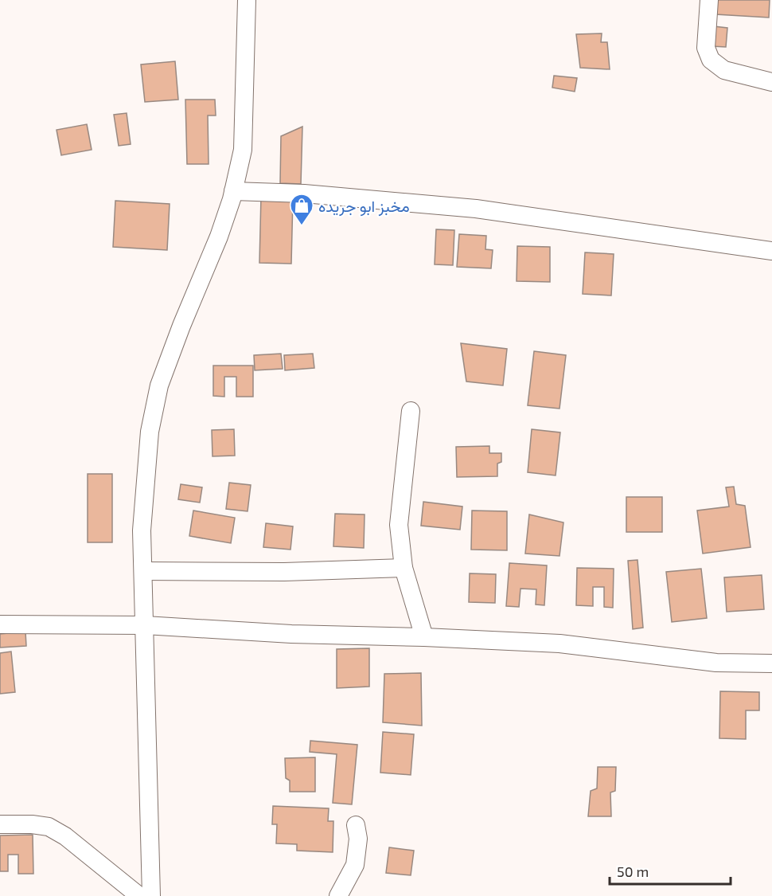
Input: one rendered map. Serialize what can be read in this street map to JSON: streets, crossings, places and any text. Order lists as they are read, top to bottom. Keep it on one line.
{"places":{"shop":["مخبز ابو جريده"]},"scale_bar":"50 m"}
